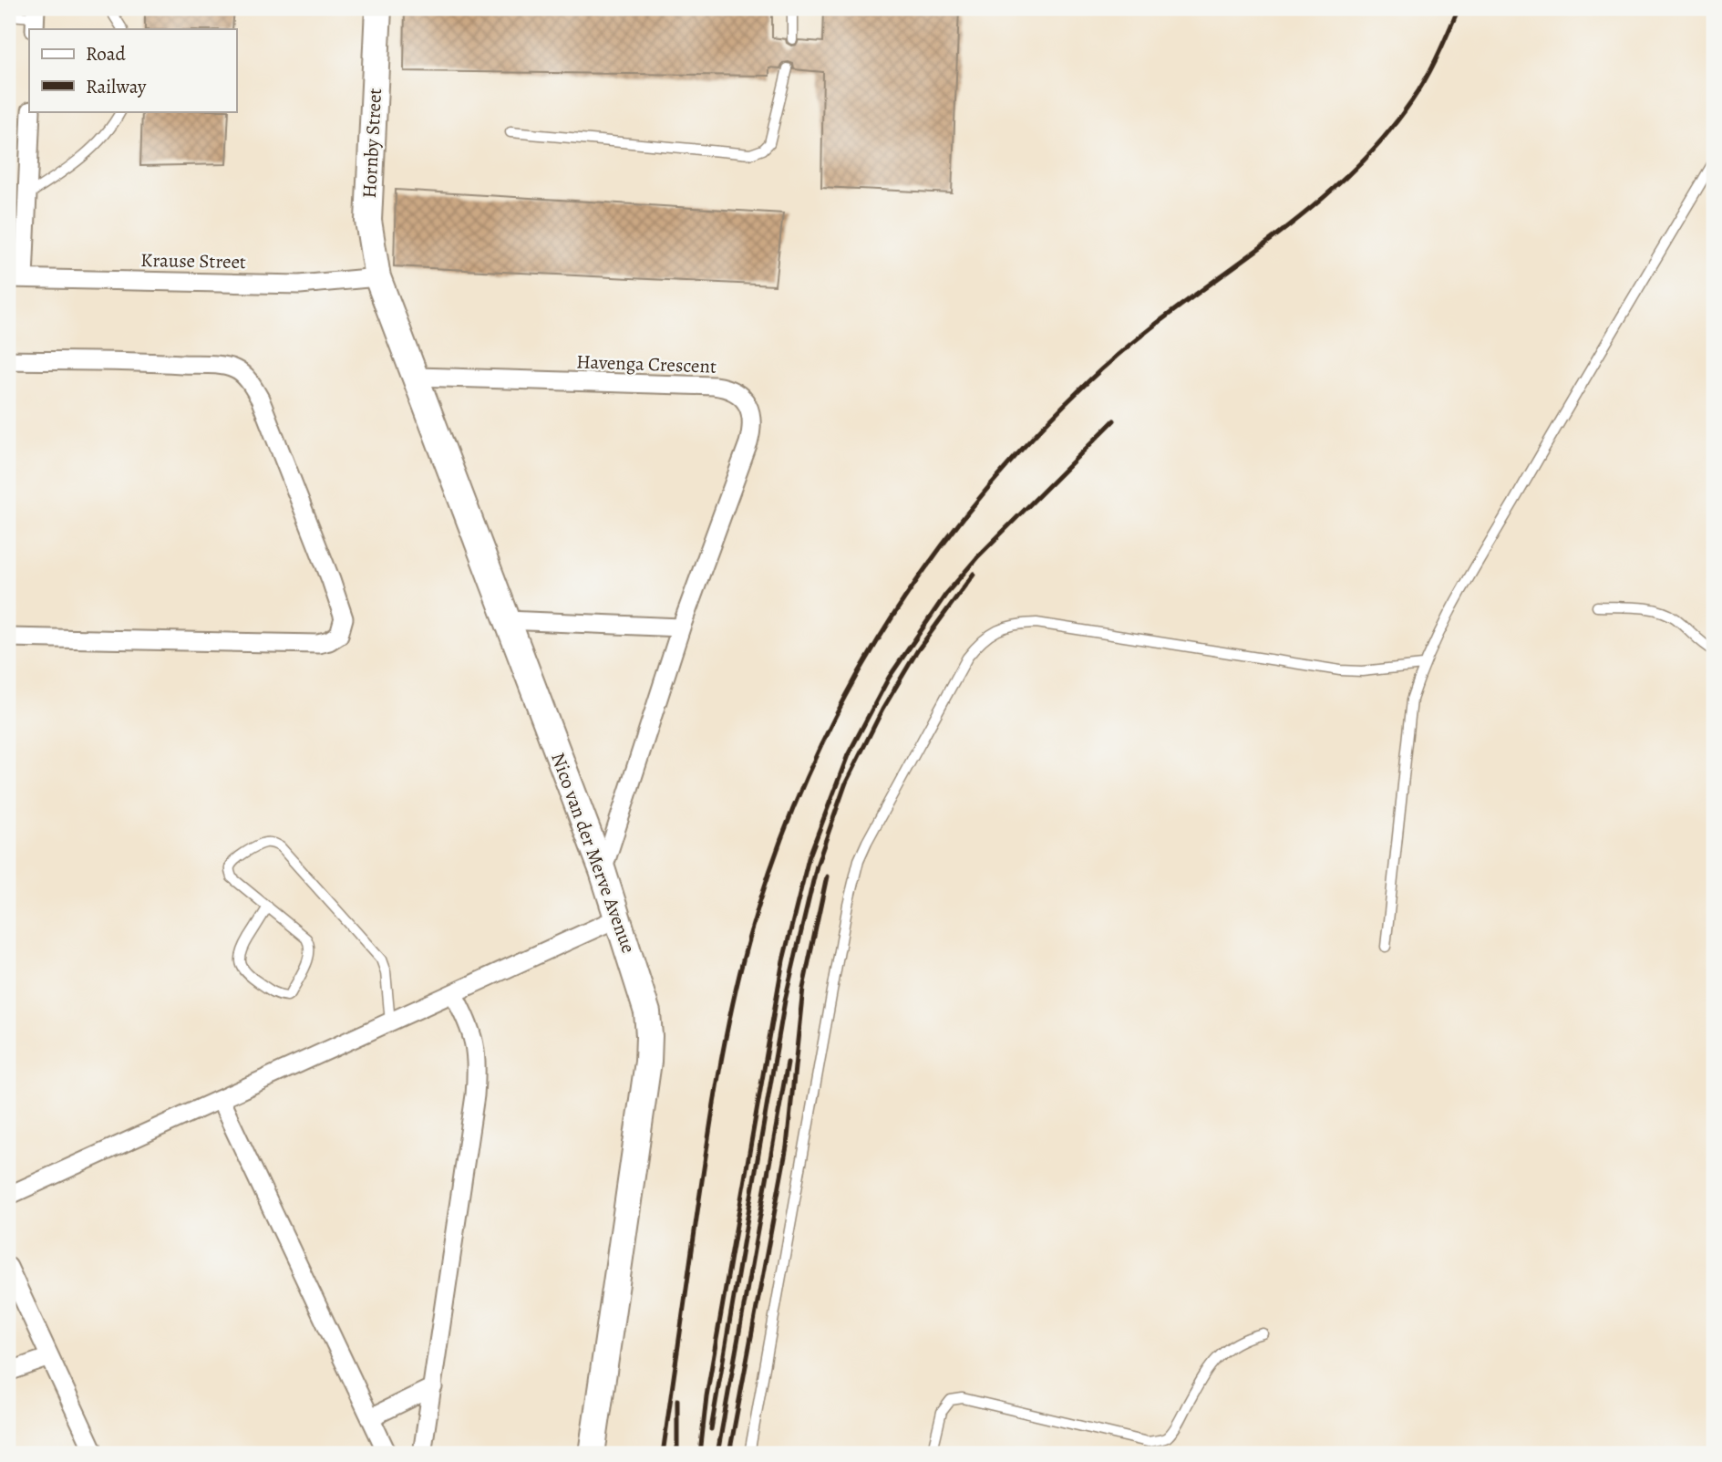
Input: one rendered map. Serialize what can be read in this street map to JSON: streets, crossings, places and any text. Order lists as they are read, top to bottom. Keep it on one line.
{"streets":{"street":["Hornby Street","Krause Street","Havenga Crescent","Nico van der Merve Avenue"]},"crossings":[["Hornby Street","Krause Street"],["Hornby Street","Nico van der Merve Avenue"],["Krause Street","Nico van der Merve Avenue"],["Havenga Crescent","Nico van der Merve Avenue"]],"legend":["Road","Railway"]}
